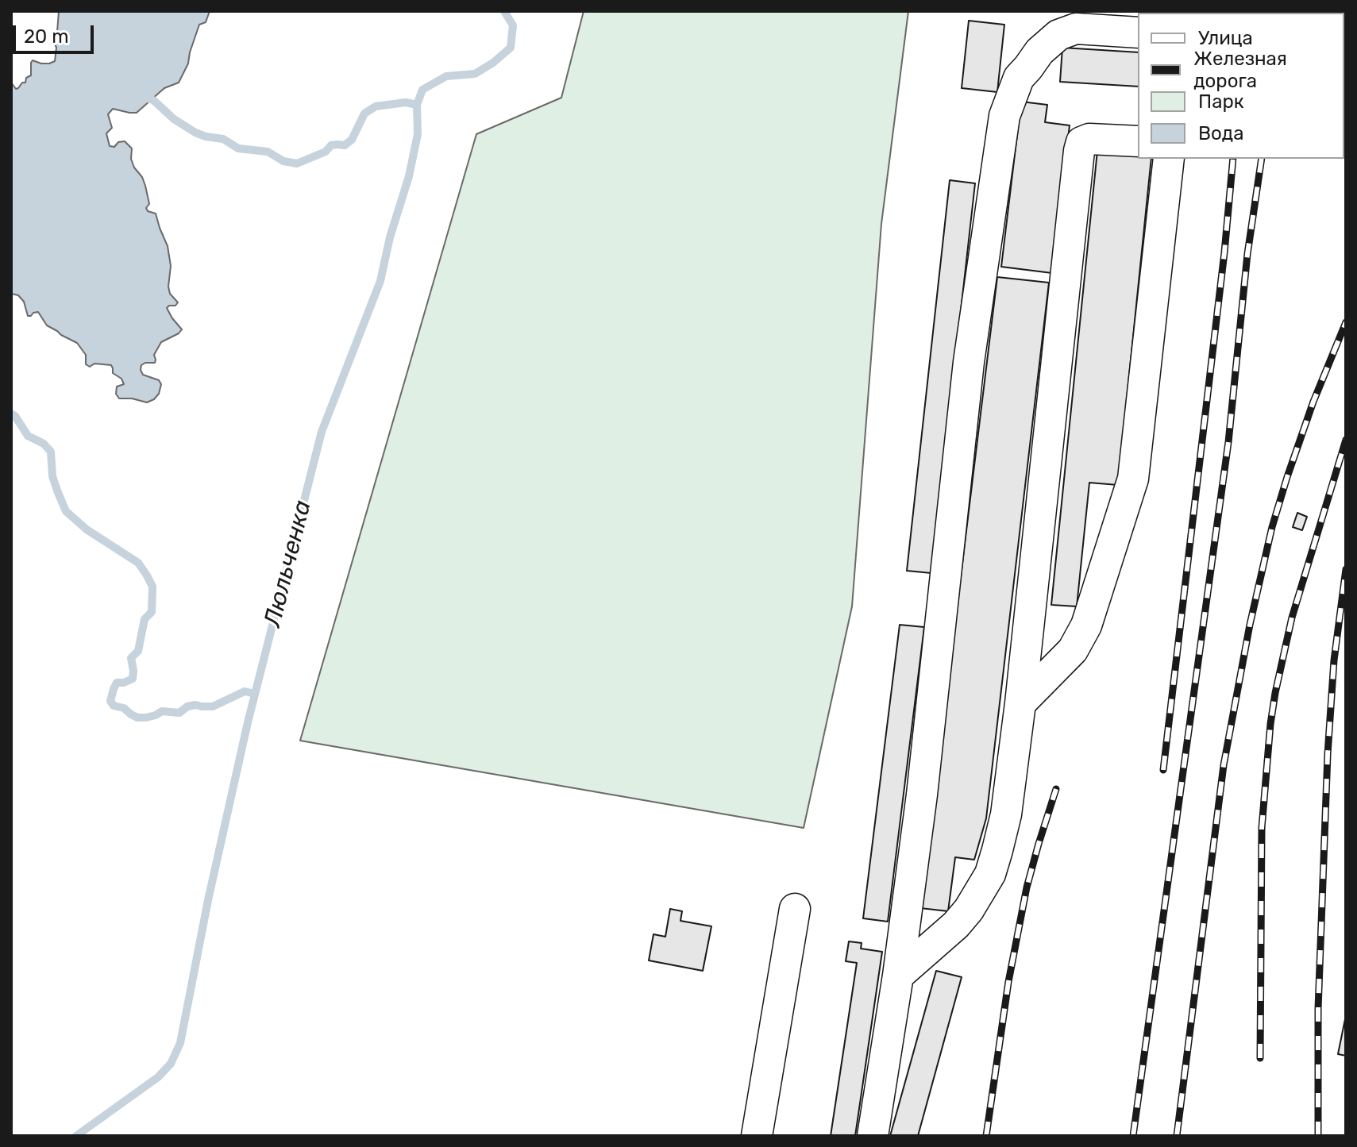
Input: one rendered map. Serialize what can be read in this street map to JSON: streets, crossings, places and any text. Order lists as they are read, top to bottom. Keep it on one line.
{"water":["Люльченка"],"legend":["Улица","Железная дорога","Парк","Вода"],"scale_bar":"20 m"}
